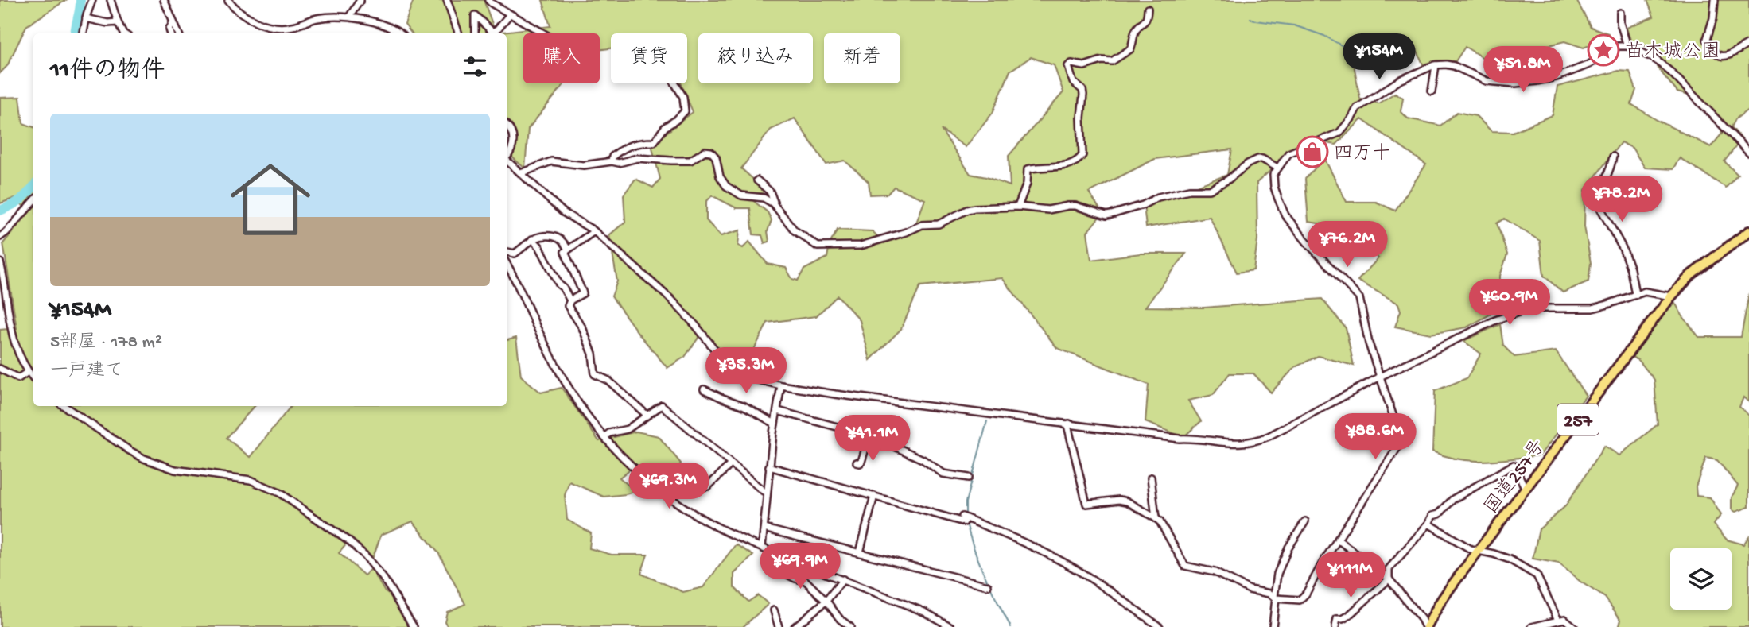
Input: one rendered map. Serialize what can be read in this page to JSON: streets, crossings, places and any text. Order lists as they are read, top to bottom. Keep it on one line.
{"streets":{"highway":["257","国道257号"]},"places":{"place":["苗木城公園"],"shop":["四万十"]},"page":{"price":["¥154M","¥51.8M","¥78.2M","¥76.2M","¥60.9M","¥35.3M","¥88.6M","¥41.1M","¥69.3M","¥69.9M","¥111M"],"chip":["購入","賃貸","絞り込み","新着"],"heading":"11件の物件","list":[{"name":"¥154M","note":"5部屋 · 178 m² · 一戸建て"}]}}
